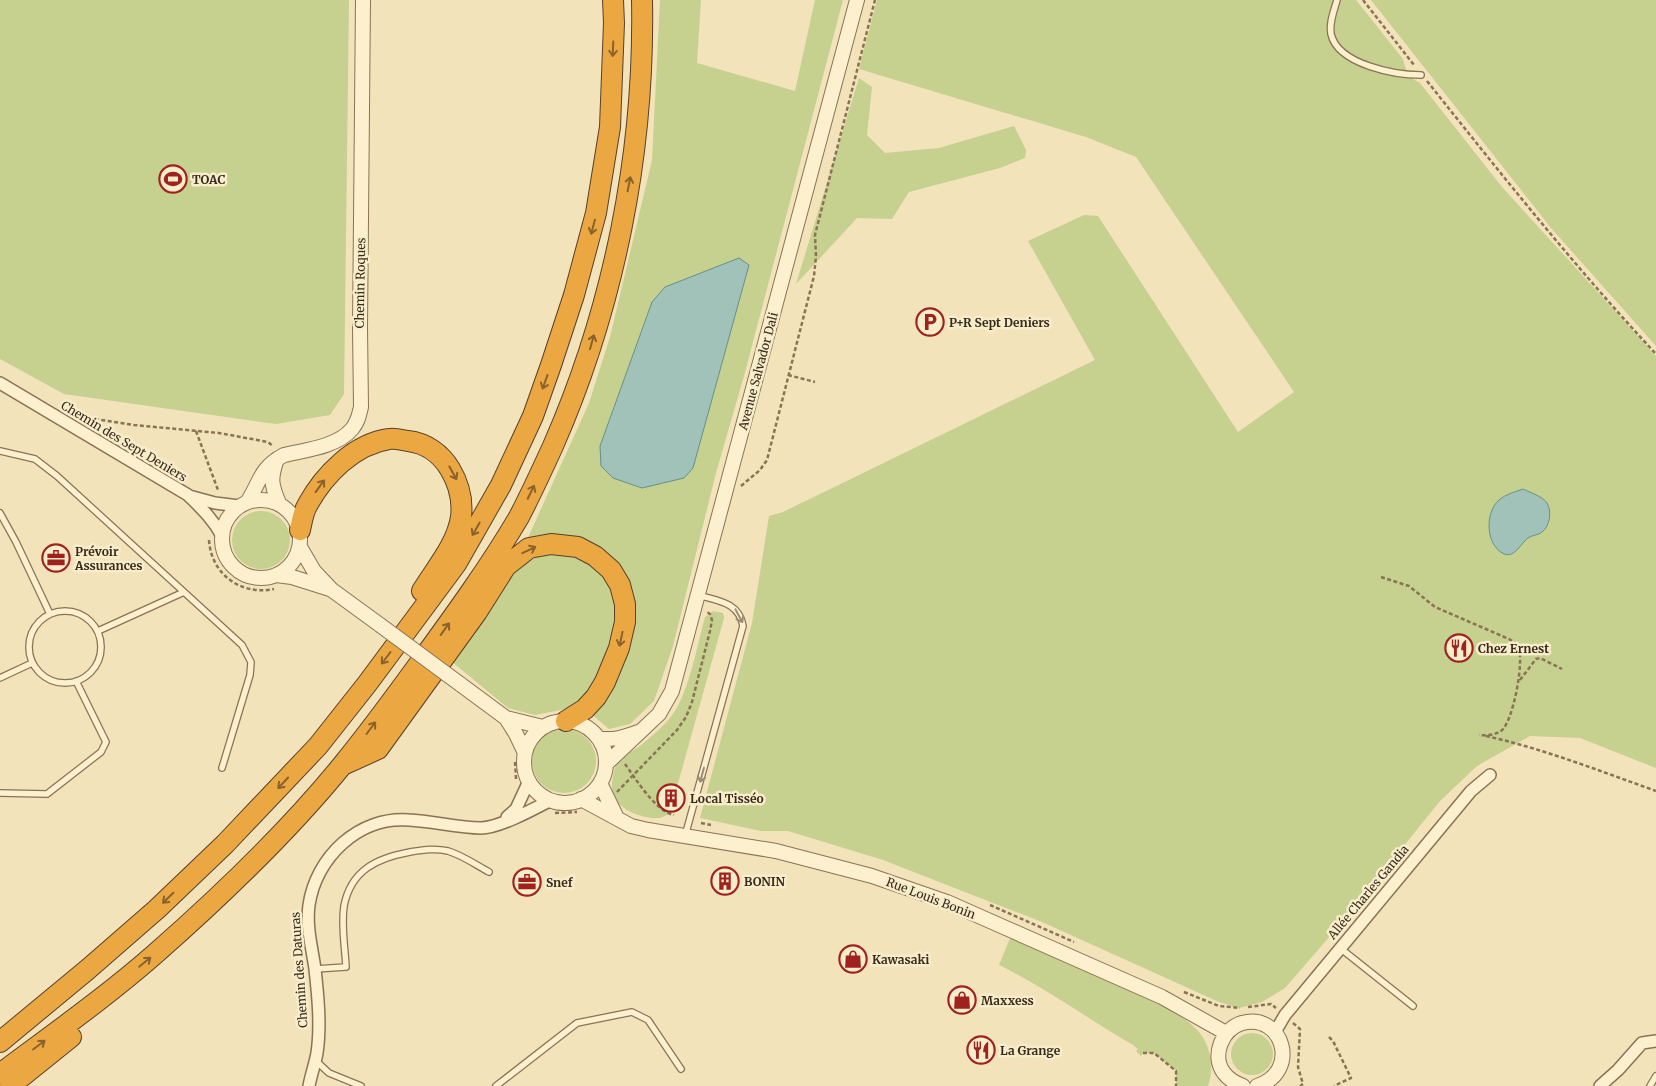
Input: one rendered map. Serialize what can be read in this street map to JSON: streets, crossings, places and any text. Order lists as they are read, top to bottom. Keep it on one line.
{"streets":{"street":["Chemin Roques","Avenue Salvador Dali","Chemin des Sept Deniers","Allée Charles Gandia","Rue Louis Bonin","Chemin des Daturas"]},"crossings":[["Avenue Salvador Dali","Rue Louis Bonin"],["Avenue Salvador Dali","Chemin des Daturas"],["Rue Louis Bonin","Chemin des Daturas"]],"places":{"sports":["TOAC"],"parking":["P+R Sept Deniers"],"office":["Prévoir Assurances","Snef"],"restaurant":["Chez Ernest","La Grange"],"building":["Local Tisséo","BONIN"],"shop":["Kawasaki","Maxxess"]}}
